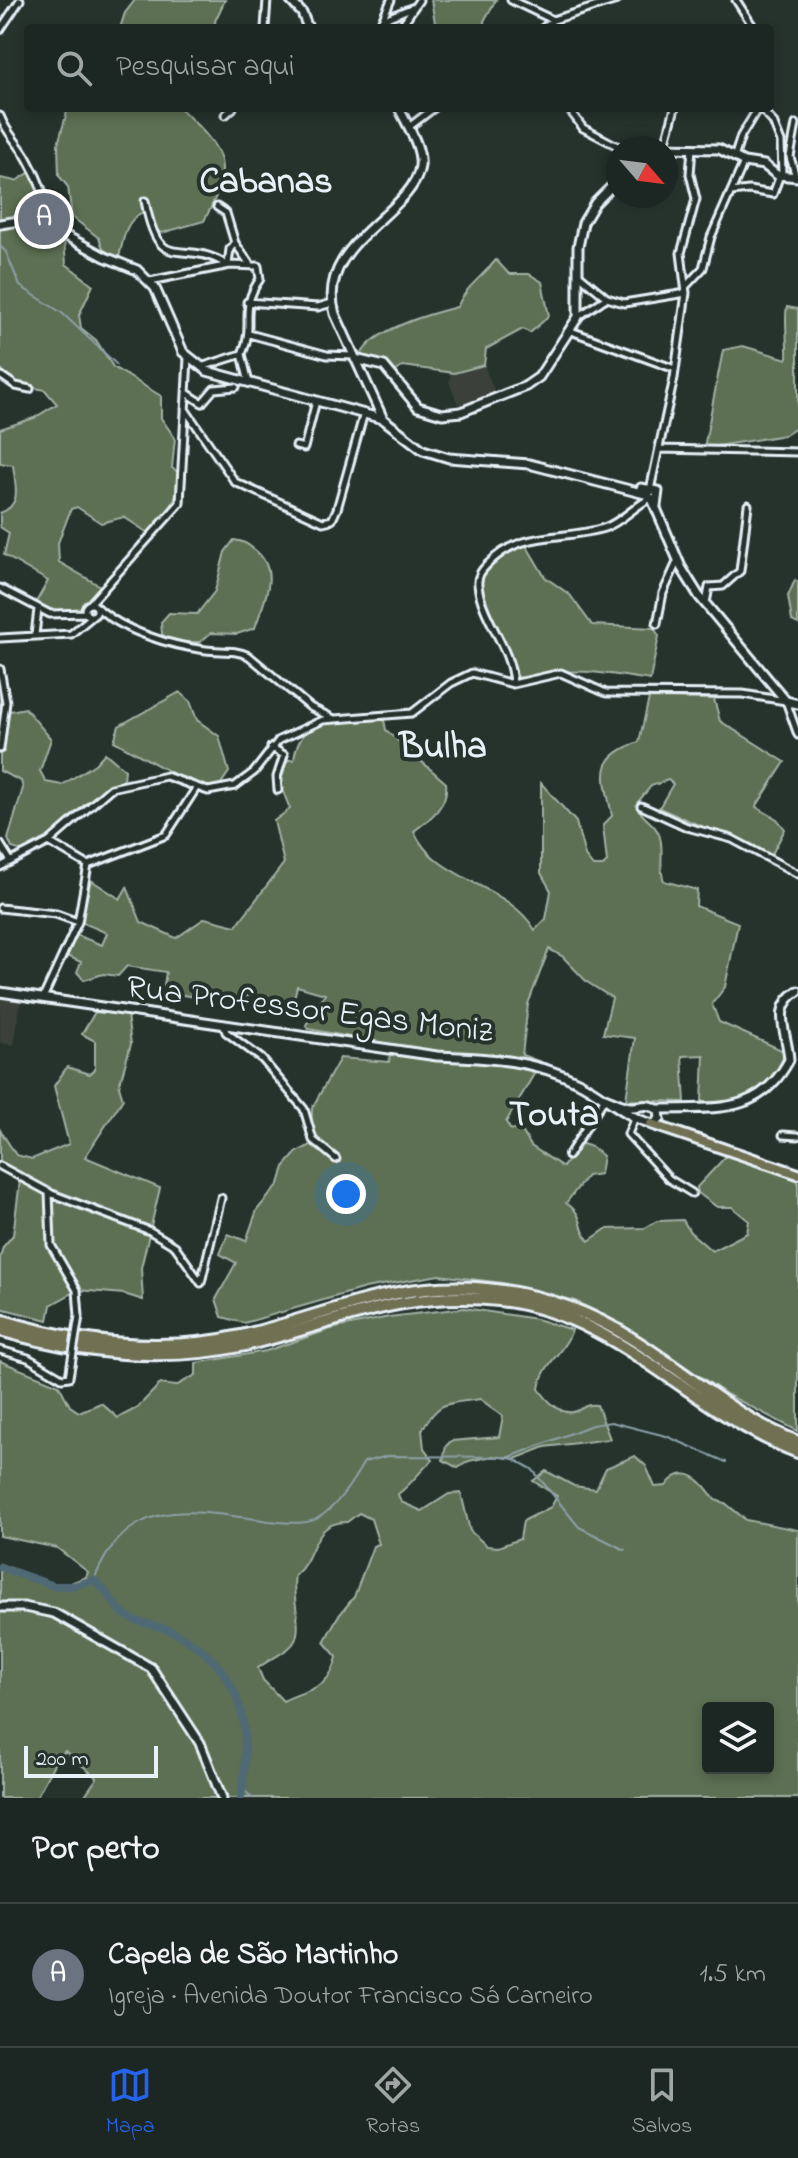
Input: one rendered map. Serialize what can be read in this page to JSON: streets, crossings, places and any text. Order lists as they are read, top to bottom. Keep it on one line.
{"streets":{"street":["Rua Professor Egas Moniz"]},"districts":["Cabanas","Bulha","Touta"],"scale_bar":"200 m","north":"bottom right","page":{"search":"Pesquisar aqui","pins":"A","scale":"200 m","heading":"Por perto","list":[{"mark":"A","name":"Capela de São Martinho","note":"Igreja · Avenida Doutor Francisco Sá Carneiro","value":"1.5 km"}],"nav":["Mapa","Rotas","Salvos"]}}
